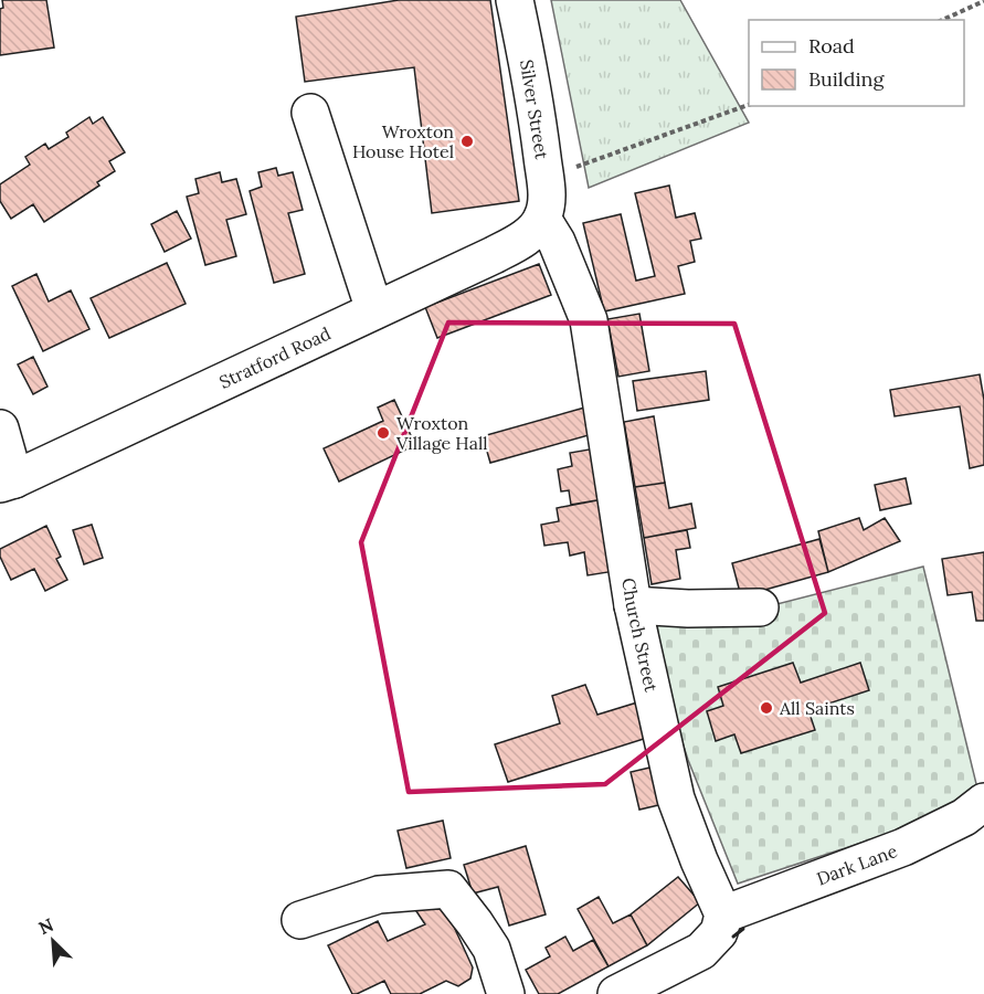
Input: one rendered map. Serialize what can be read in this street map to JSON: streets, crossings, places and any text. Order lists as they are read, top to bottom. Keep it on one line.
{"streets":{"street":["Silver Street","Stratford Road","Church Street","Dark Lane"]},"crossings":[["Silver Street","Stratford Road"],["Silver Street","Church Street"],["Stratford Road","Church Street"],["Church Street","Dark Lane"]],"places":["Wroxton House Hotel","Wroxton Village Hall","All Saints"],"legend":["Road","Building"],"north":"top left"}
